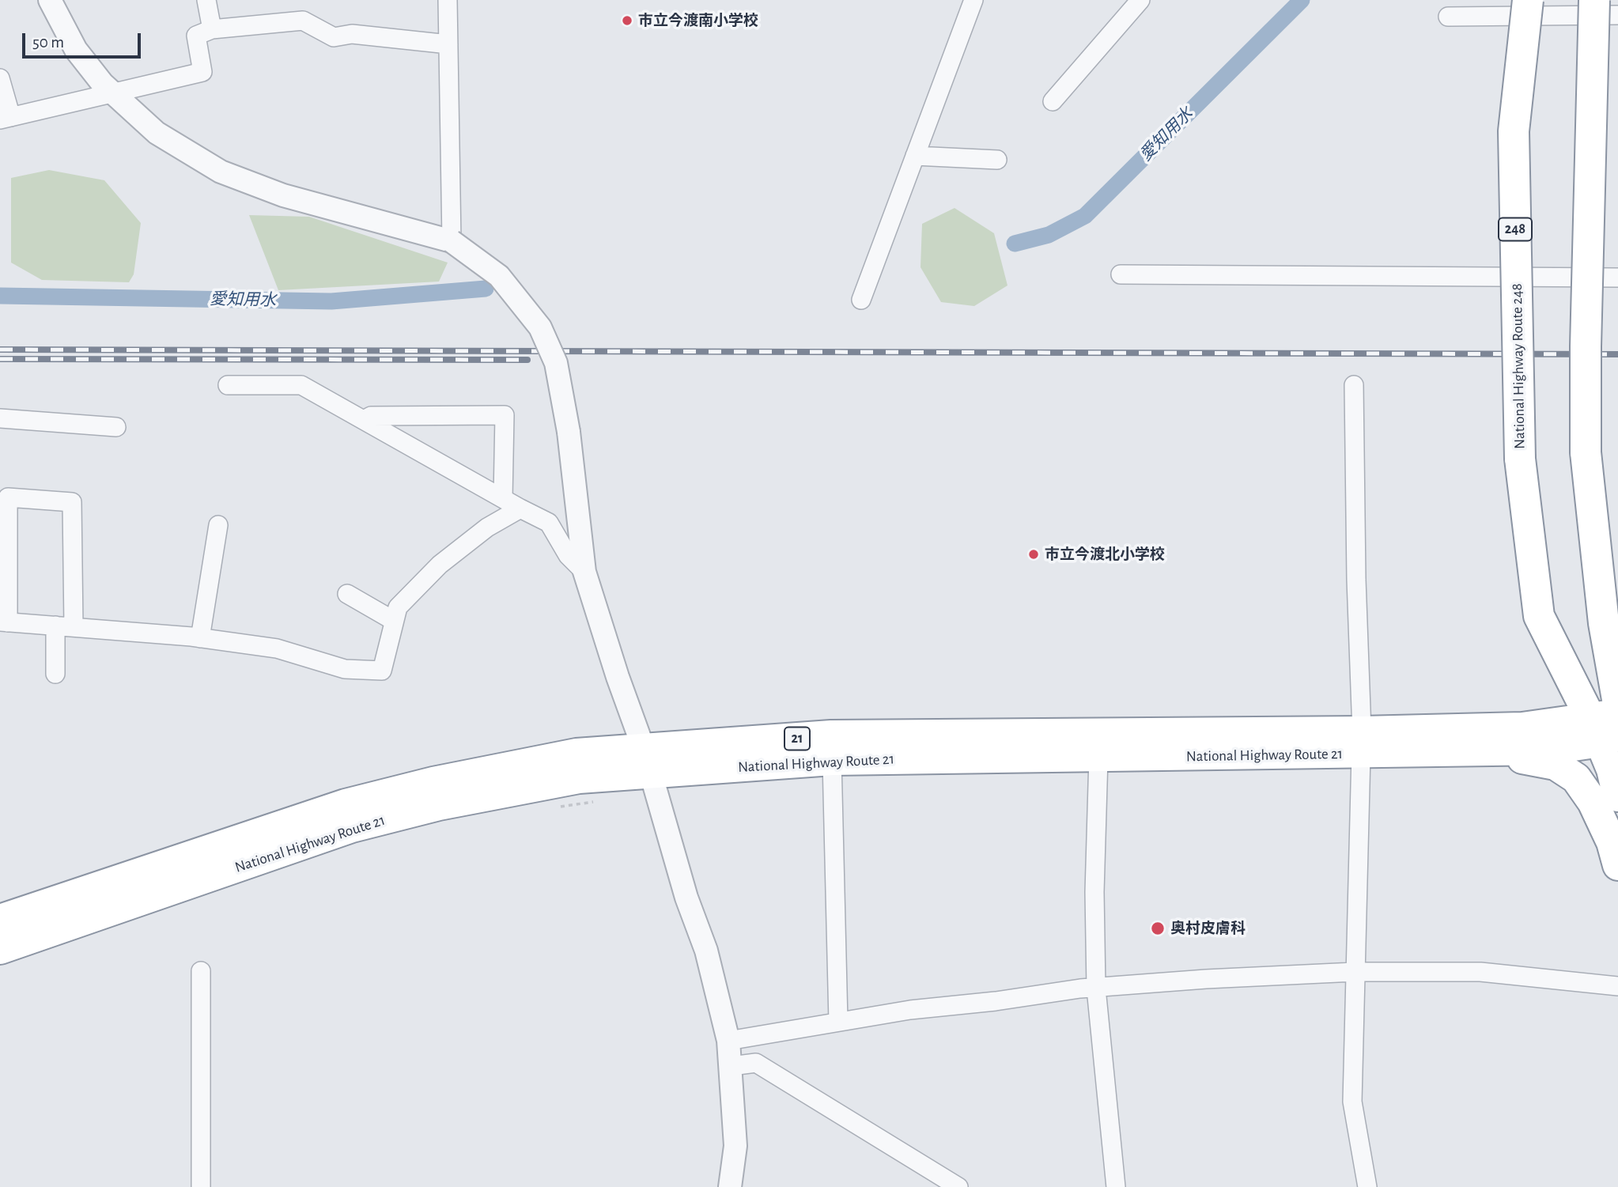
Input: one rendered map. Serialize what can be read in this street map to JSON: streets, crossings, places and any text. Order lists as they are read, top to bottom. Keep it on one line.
{"streets":{"highway":["248","National Highway Route 248","21","National Highway Route 21"]},"crossings":[["National Highway Route 248","National Highway Route 21"]],"water":["愛知用水"],"places":["市立今渡南小学校","市立今渡北小学校","奥村皮膚科"],"scale_bar":"50 m"}
